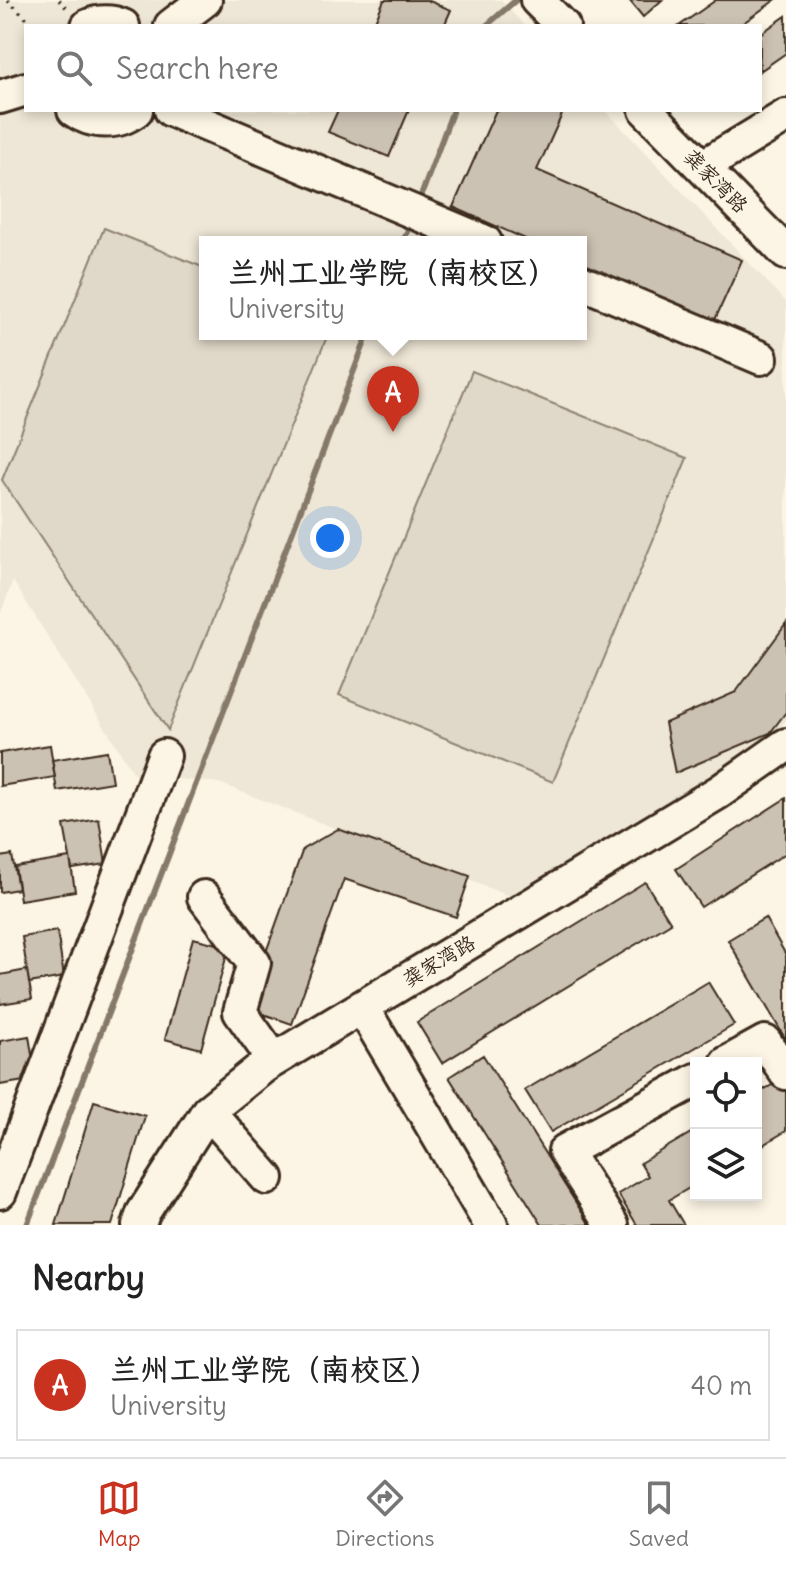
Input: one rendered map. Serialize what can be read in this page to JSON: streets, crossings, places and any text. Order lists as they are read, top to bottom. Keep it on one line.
{"streets":{"street":["龚家湾路"]},"page":{"search":"Search here","popup":["兰州工业学院（南校区）","University"],"pins":"A","heading":"Nearby","list":[{"mark":"A","name":"兰州工业学院（南校区）","note":"University","value":"40 m"}],"nav":["Map","Directions","Saved"]}}
